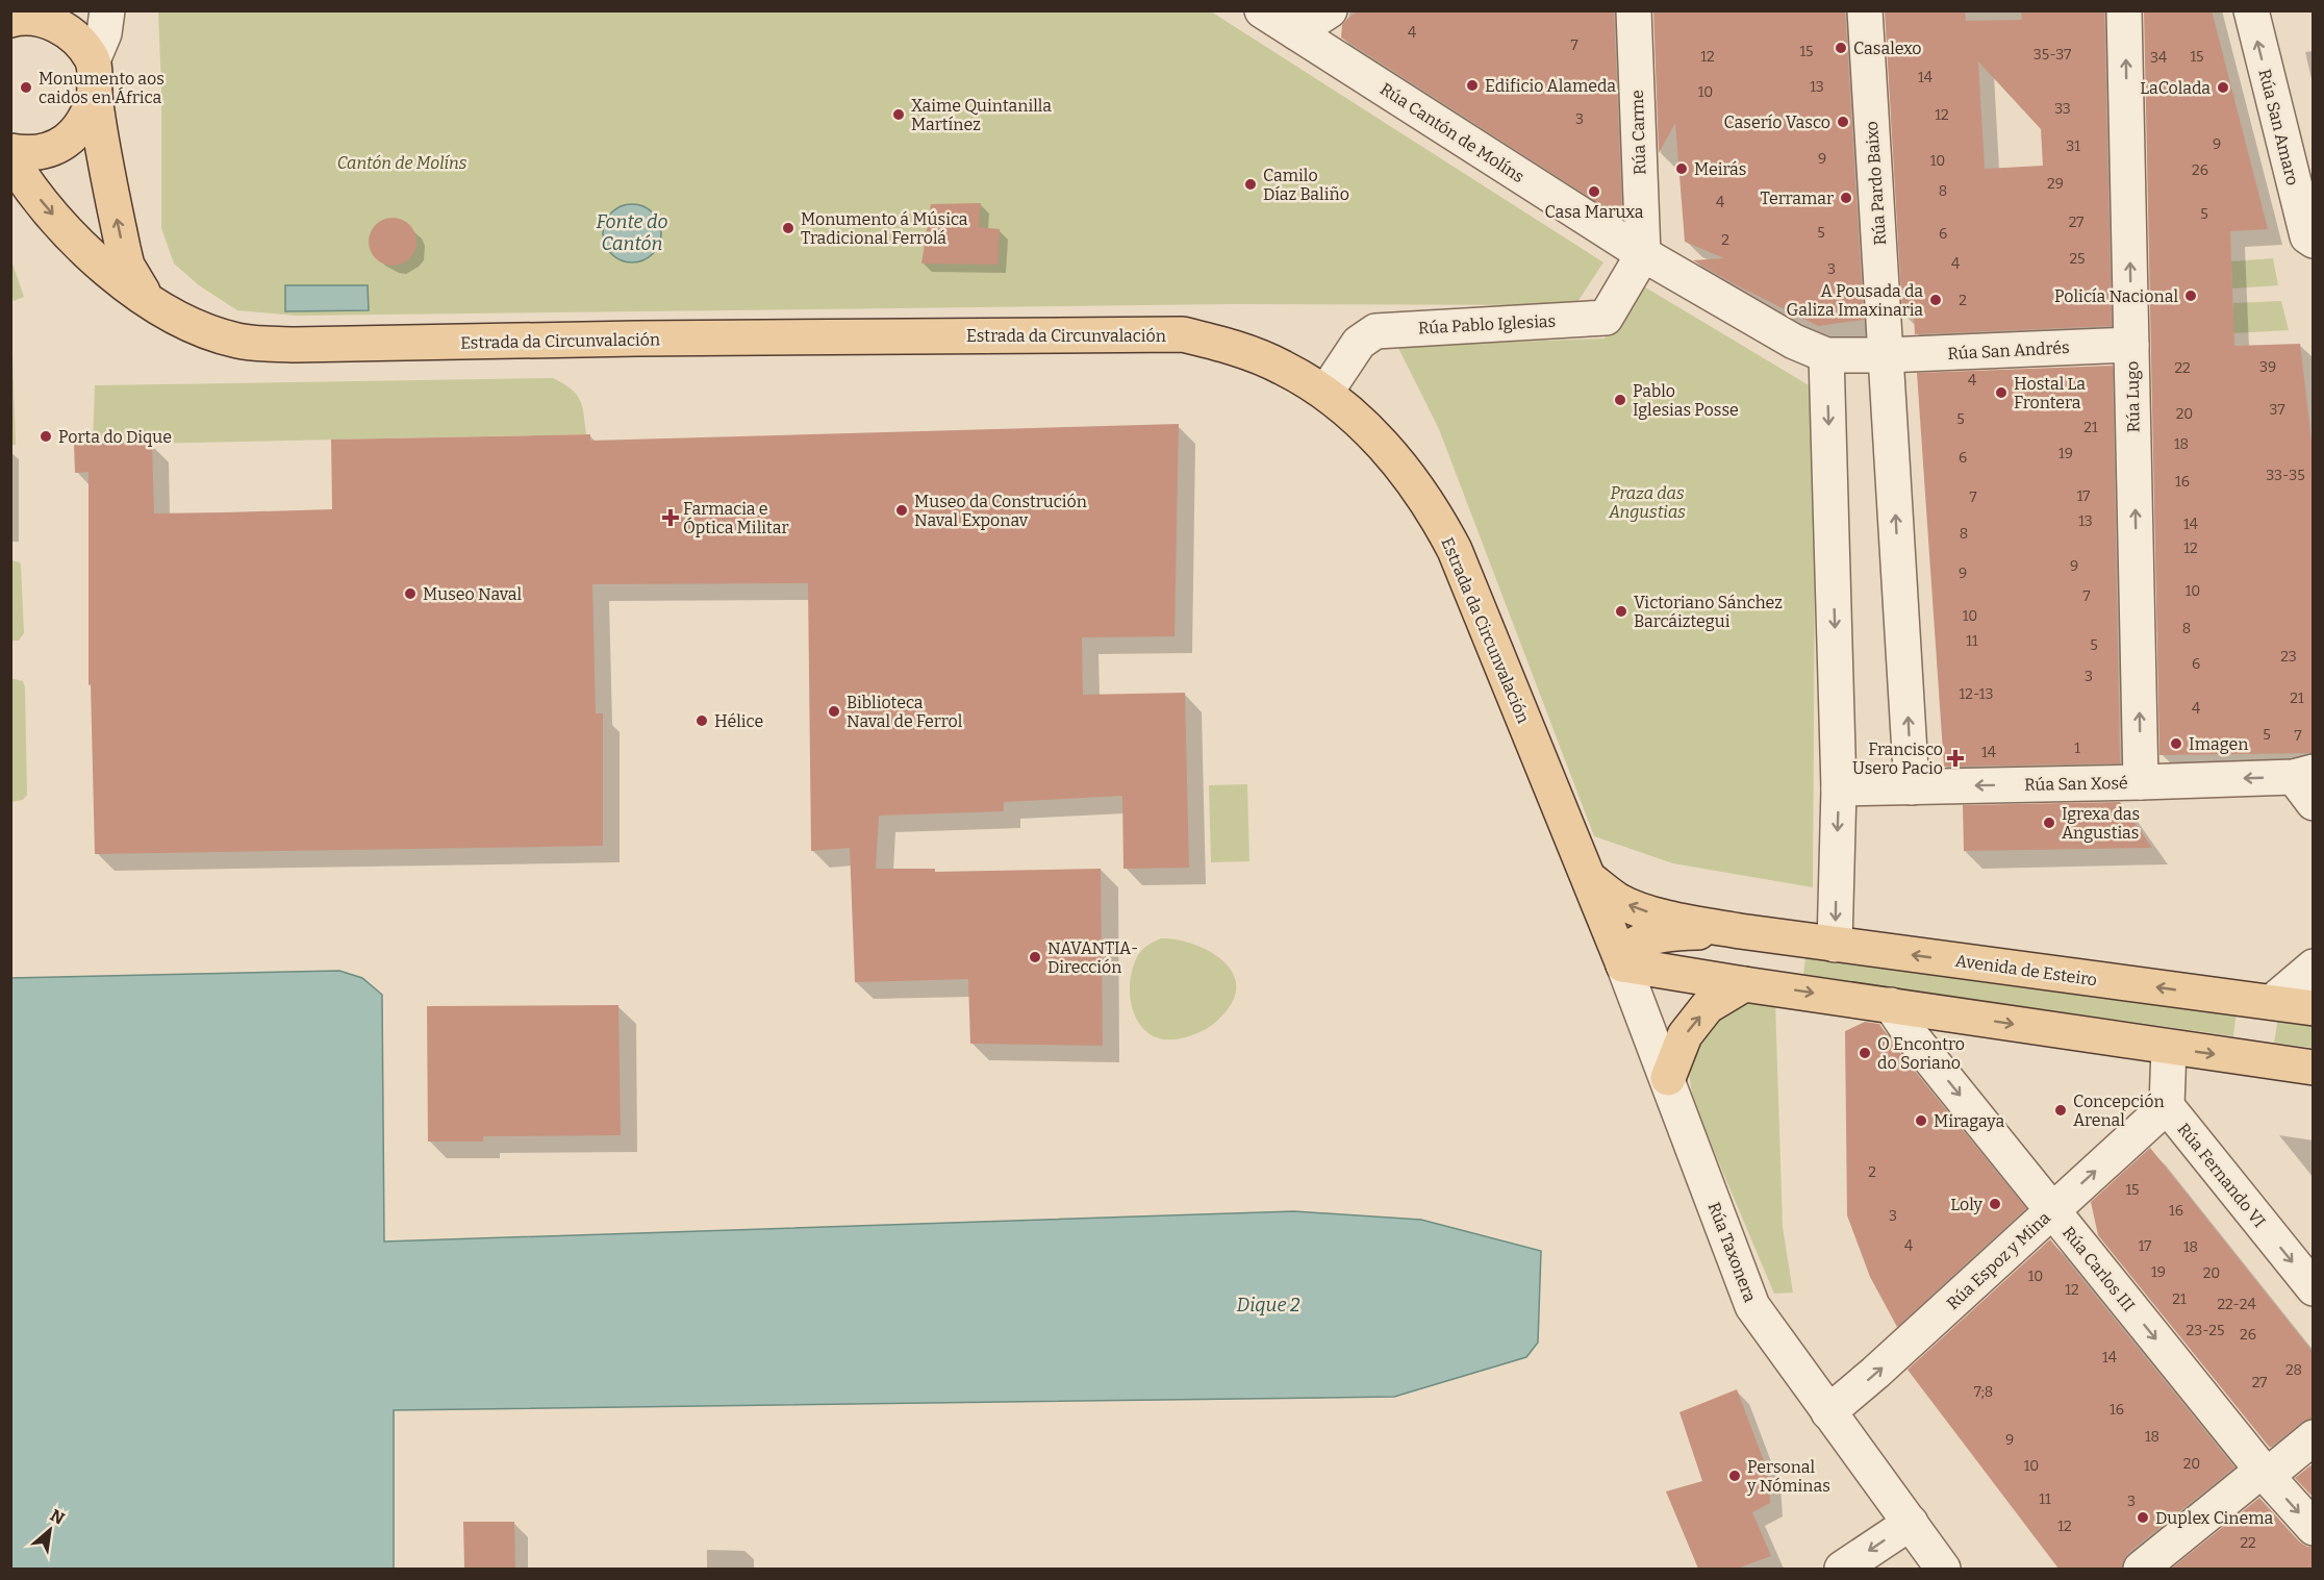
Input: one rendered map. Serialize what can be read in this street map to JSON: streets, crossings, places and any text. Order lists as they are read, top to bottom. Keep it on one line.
{"streets":{"main road":["Estrada da Circunvalación","Avenida de Esteiro"],"street":["Rúa San Amaro","Rúa Cantón de Molíns","Rúa Carme","Rúa Pardo Baixo","Rúa Pablo Iglesias","Rúa San Andrés","Rúa Lugo","Rúa San Xosé","Rúa Fernando VI","Rúa Taxonera","Rúa Espoz y Mina","Rúa Carlos III"]},"crossings":[["Rúa Cantón de Molíns","Rúa Carme"],["Rúa Cantón de Molíns","Rúa Pablo Iglesias"],["Rúa Carme","Rúa Pablo Iglesias"],["Rúa Pardo Baixo","Rúa San Andrés"],["Rúa Pablo Iglesias","Estrada da Circunvalación"],["Estrada da Circunvalación","Rúa Taxonera"],["Rúa San Andrés","Rúa Lugo"],["Rúa Lugo","Rúa San Xosé"],["Rúa Fernando VI","Rúa Espoz y Mina"],["Rúa Taxonera","Rúa Espoz y Mina"],["Rúa Espoz y Mina","Rúa Carlos III"]],"one_way":["Rúa San Amaro","Rúa San Xosé","Rúa Fernando VI","Rúa Espoz y Mina","Rúa Carlos III"],"water":["Fonte do Cantón","Dique 2"],"parks":["Cantón de Molíns","Praza das Angustias"],"places":{"other":["Casalexo","Edificio Alameda","Monumento aos caidos en África","LaColada","Xaime Quintanilla Martínez","Caserío Vasco","Meirás","Camilo Díaz Baliño","Casa Maruxa","Terramar","Monumento á Música Tradicional Ferrolá","Policía Nacional","A Pousada da Galiza Imaxinaria","Hostal La Frontera","Pablo Iglesias Posse","Porta do Dique","Museo da Construción Naval Exponav","Museo Naval","Victoriano Sánchez Barcáiztegui","Biblioteca Naval de Ferrol","Hélice","Imagen","Igrexa das Angustias","NAVANTIA- Dirección","O Encontro do Soriano","Concepción Arenal","Miragaya","Loly","Personal y Nóminas","Duplex Cinema"],"health":["Farmacia e Óptica Militar","Francisco Usero Pacio"]},"house_numbers":["4","7","15","35-37","12","15","34","14","13","10","33","12","3","9","31","9","10","26","29","8","4","5","27","5","6","2","25","4","3","2","39","22","4","37","20","5","21","18","19","6","33-35","16","17","7","13","14","8","12","9","9","10","7","10","8","11","5","23","6","3","12-13","21","4","5","7","1","14","2","15","16","3","4","17","18","19","20","10","12","21","22-24","23-25","26","14","28","27","7;8","16","18","9","20","10","11","3","12","22"],"north":"top right"}
